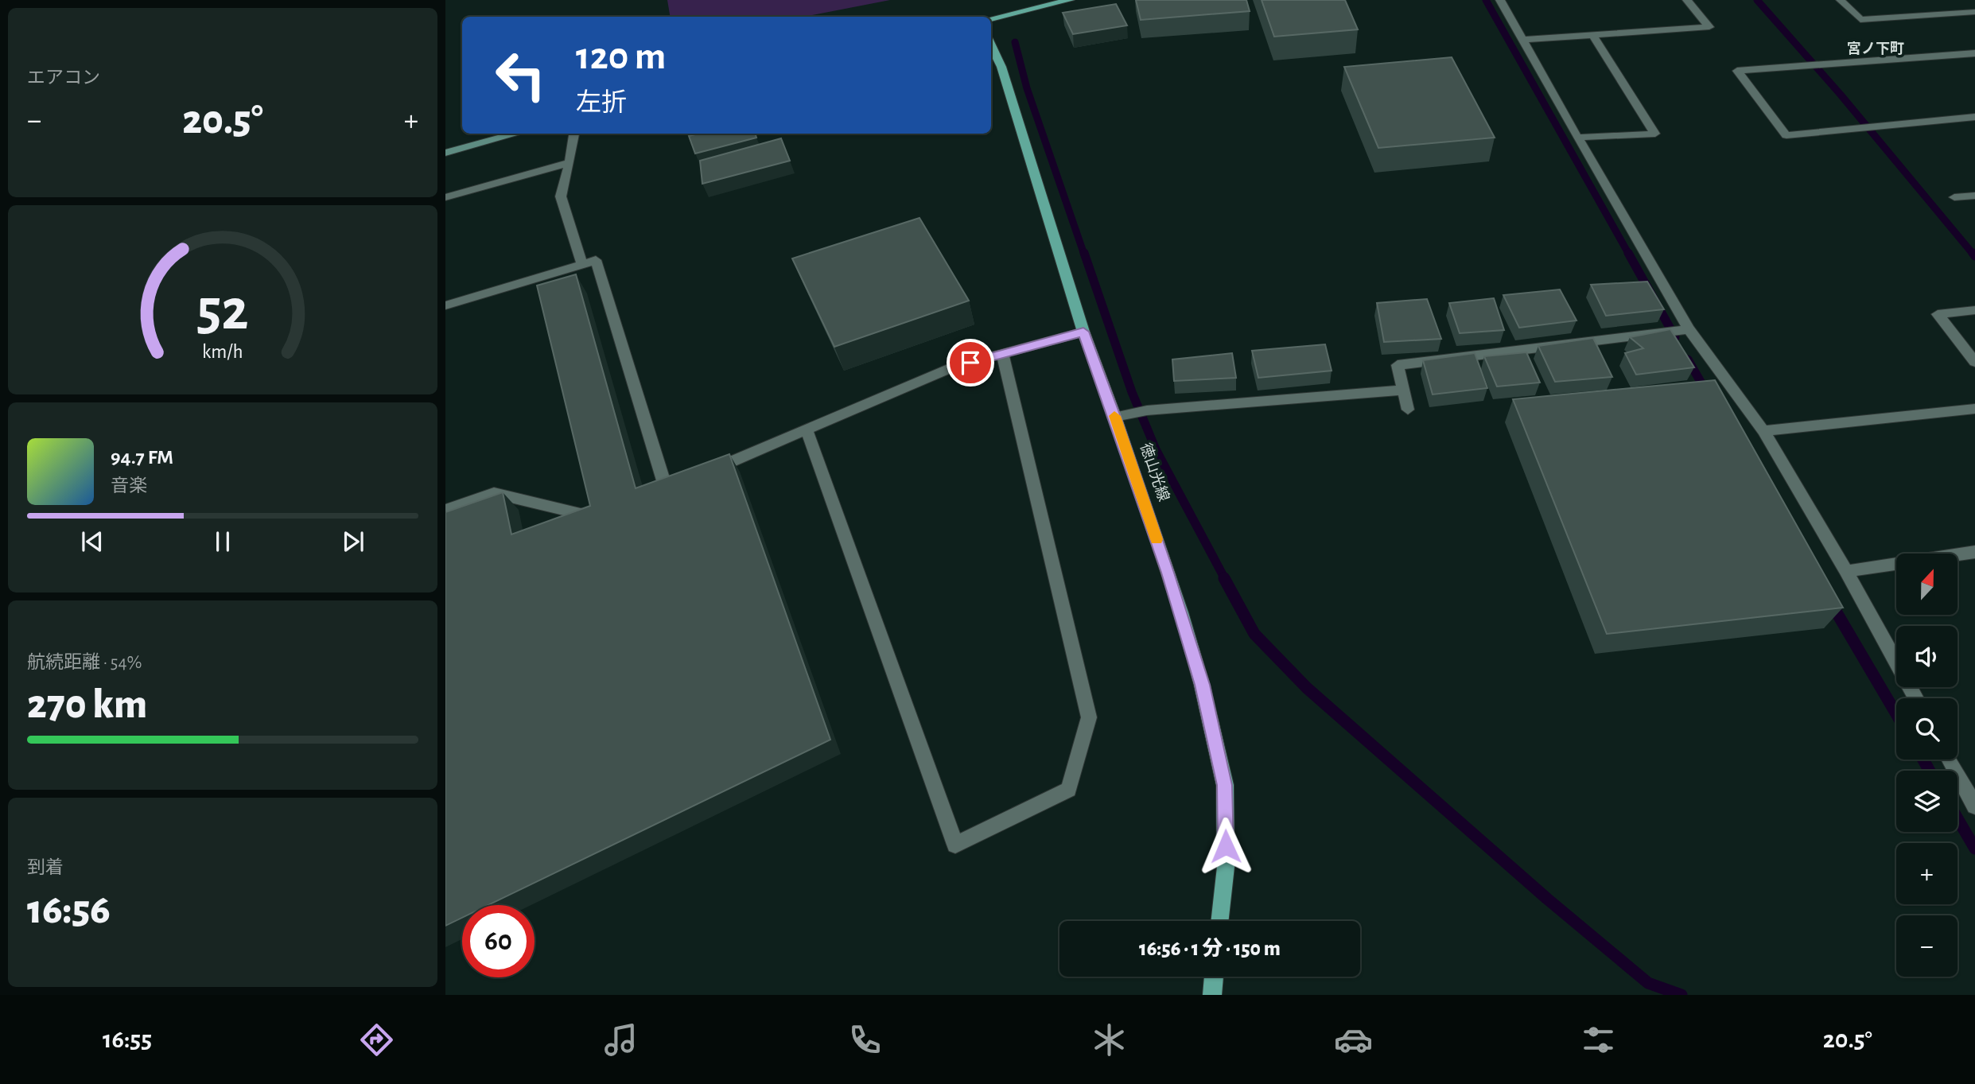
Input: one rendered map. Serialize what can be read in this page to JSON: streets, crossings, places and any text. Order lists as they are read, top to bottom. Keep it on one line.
{"streets":{"main road":["徳山光線"]},"districts":["宮ノ下町"],"north":"top","page":{"tile":["エアコン",["航続距離 · 54%","270 km"],["到着","16:56"]],"turn":["120 m","左折"],"heat":["−","20.5°","+"],"song":["94.7 FM","音楽"],"map_buttons":["+","−"],"limit":"60","trip":"16:56 · 1 分 · 150 m","tabs":["16:55","20.5°"],"gauge":["52","km/h"]}}
